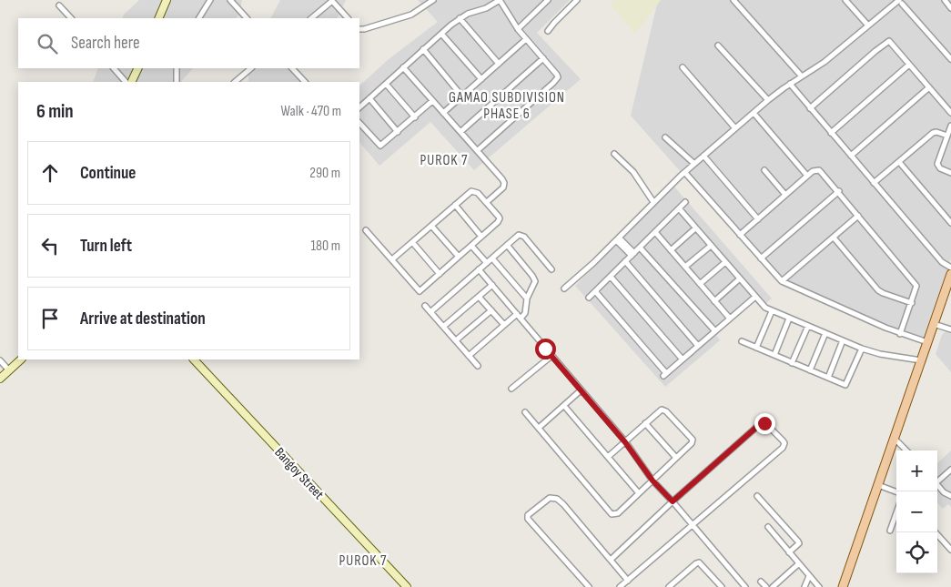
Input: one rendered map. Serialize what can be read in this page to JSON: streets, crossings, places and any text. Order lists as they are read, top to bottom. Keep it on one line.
{"streets":{"main road":["Bangoy Street"]},"districts":["GAMAO SUBDIVISION PHASE 6","PUROK 7","PUROK 7"],"page":{"search":"Search here","heading":["6 min","Walk · 470 m"],"list":[["Continue","290 m"],["Turn left","180 m"],"Arrive at destination"],"map_buttons":["+","−"]}}
